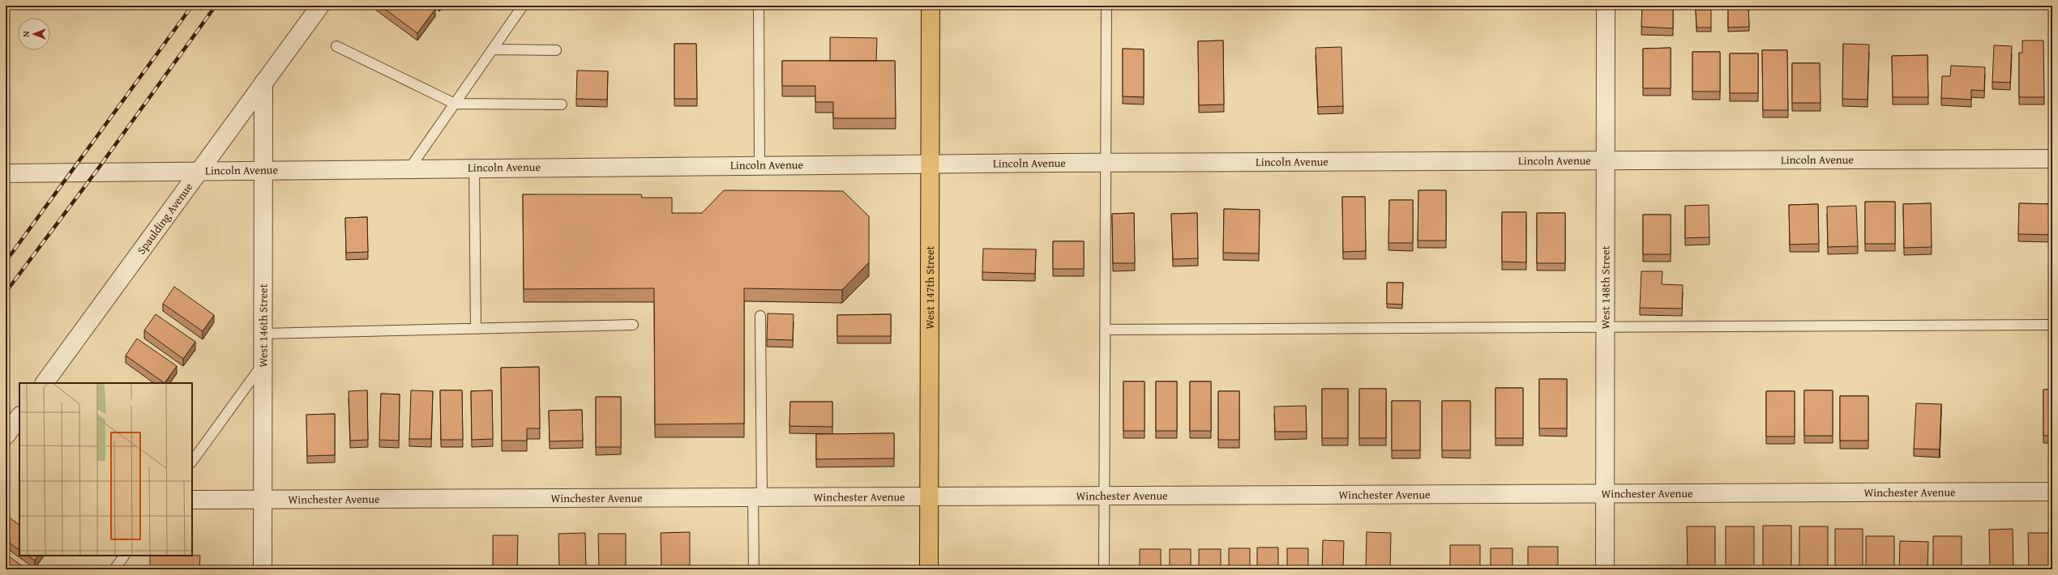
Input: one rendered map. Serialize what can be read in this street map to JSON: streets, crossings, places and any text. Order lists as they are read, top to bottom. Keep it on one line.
{"streets":{"main road":["West 147th Street"],"street":["Lincoln Avenue","Spaulding Avenue","West 148th Street","West 146th Street","Winchester Avenue"]},"crossings":[["Lincoln Avenue","Spaulding Avenue"],["Lincoln Avenue","West 147th Street"],["Lincoln Avenue","West 148th Street"],["Lincoln Avenue","West 146th Street"],["Spaulding Avenue","West 146th Street"],["West 147th Street","Winchester Avenue"],["West 148th Street","Winchester Avenue"],["West 146th Street","Winchester Avenue"]],"north":"left"}
